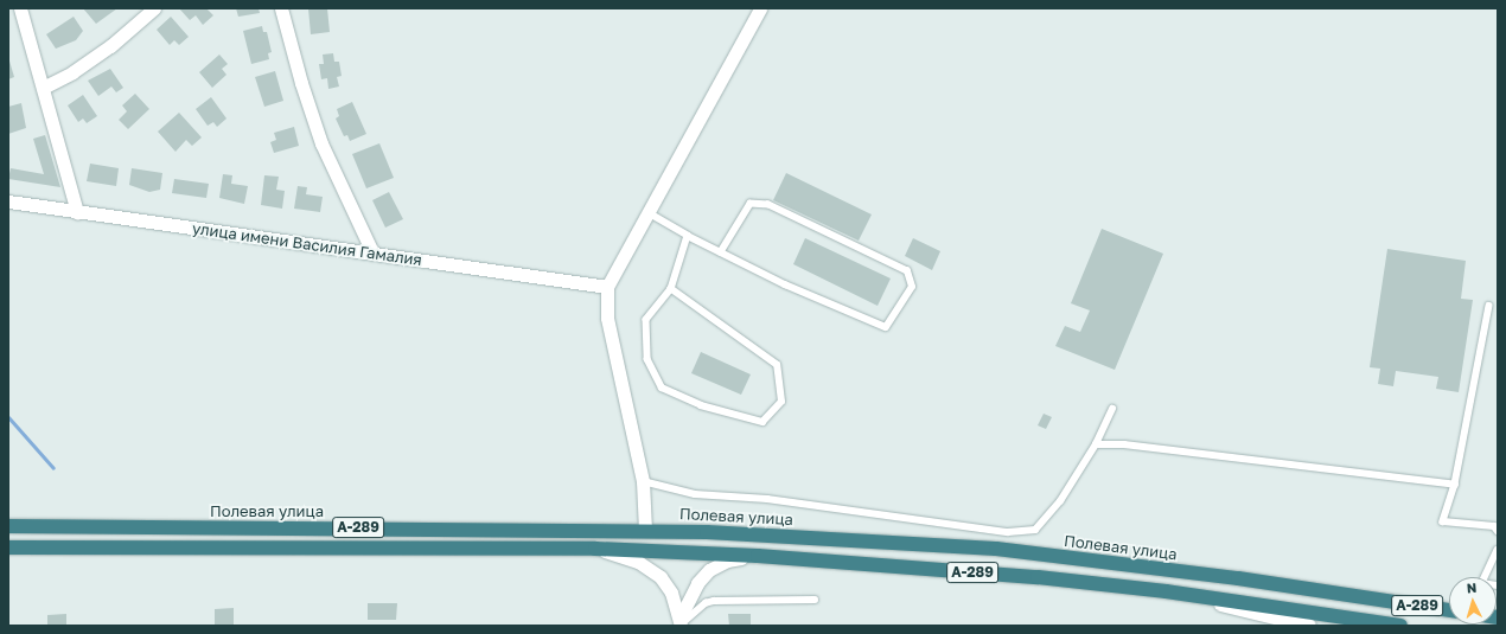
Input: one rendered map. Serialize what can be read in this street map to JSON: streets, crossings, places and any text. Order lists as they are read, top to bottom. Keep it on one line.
{"streets":{"highway":["Полевая улица","А-289"],"street":["улица имени Василия Гамалия"]},"north":"top"}
